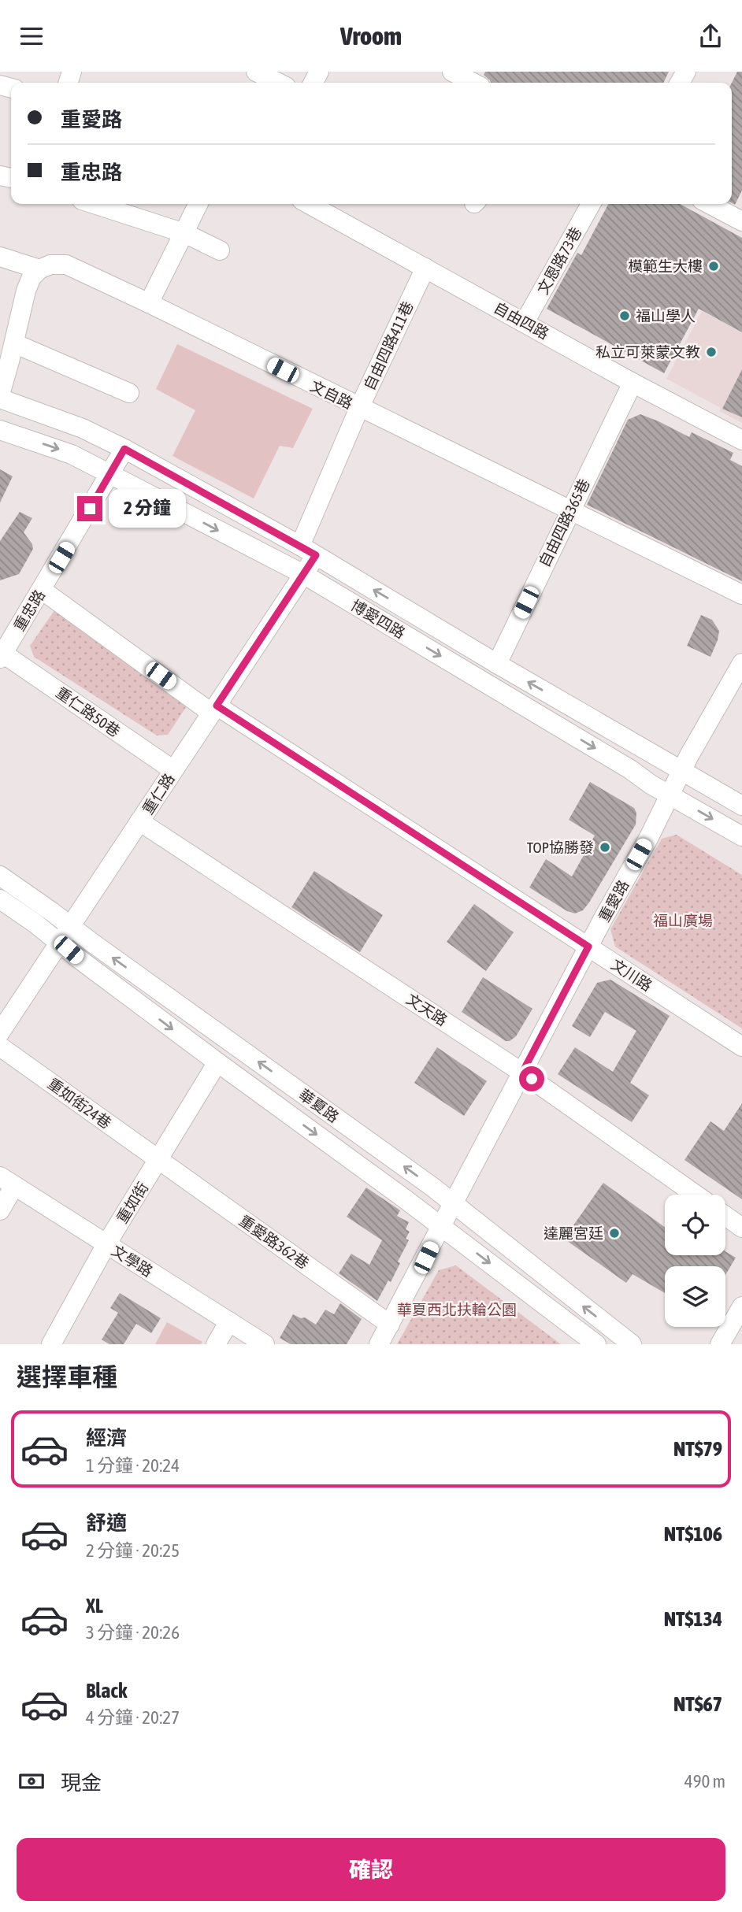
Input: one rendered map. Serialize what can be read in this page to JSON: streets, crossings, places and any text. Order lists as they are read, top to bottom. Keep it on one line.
{"streets":{"street":["文恩路73巷","自由四路","自由四路411巷","文自路","自由四路365巷","重忠路","博愛四路","重仁路50巷","重仁路","重愛路","文川路","文天路","重如街24巷","華夏路","重如街","重愛路362巷","文學路"]},"crossings":[["文恩路73巷","自由四路"],["自由四路","自由四路411巷"],["自由四路","自由四路365巷"],["自由四路411巷","文自路"],["自由四路411巷","博愛四路"],["自由四路411巷","重仁路"],["文自路","自由四路365巷"],["自由四路365巷","博愛四路"],["重忠路","博愛四路"],["重忠路","重仁路50巷"],["重忠路","文川路"],["博愛四路","重仁路"],["博愛四路","重愛路"],["重仁路50巷","重仁路"],["重仁路","文川路"],["重仁路","文天路"],["重仁路","華夏路"],["重愛路","文川路"],["重愛路","文天路"],["重愛路","華夏路"],["重愛路","重愛路362巷"],["重如街24巷","重如街"],["重如街24巷","重愛路362巷"],["華夏路","重如街"],["重如街","重愛路362巷"],["重如街","文學路"]],"parks":["福山廣場","華夏西北扶輪公園"],"places":["模範生大樓","福山學人","私立可萊蒙文教","TOP協勝發","達麗宮廷"],"page":{"header":"Vroom","banner":["重愛路","重忠路"],"bubble":"2 分鐘","heading":"選擇車種","list":[{"name":"經濟","note":"1 分鐘 · 20:24","value":"NT$79"},{"name":"舒適","note":"2 分鐘 · 20:25","value":"NT$106"},{"name":"XL","note":"3 分鐘 · 20:26","value":"NT$134"},{"name":"Black","note":"4 分鐘 · 20:27","value":"NT$67"}],"pay":["現金","490 m"],"buttons":"確認"}}
